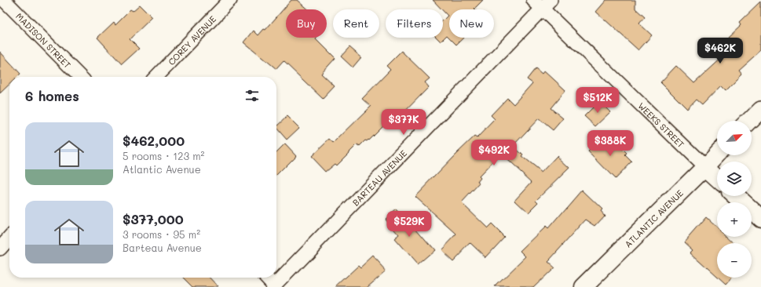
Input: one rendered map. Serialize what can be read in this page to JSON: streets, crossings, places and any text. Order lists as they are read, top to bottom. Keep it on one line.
{"streets":{"main road":["WEEKS STREET","ATLANTIC AVENUE"],"street":["MADISON STREET","COREY AVENUE","BARTEAU AVENUE"]},"crossings":[["WEEKS STREET","BARTEAU AVENUE"],["WEEKS STREET","ATLANTIC AVENUE"]],"north":"top right","page":{"chip":["Buy","Rent","Filters","New"],"price":["$462K","$512K","$377K","$388K","$492K","$529K"],"heading":"6 homes","list":[{"name":"$462,000","note":"5 rooms · 123 m² · Atlantic Avenue"},{"name":"$377,000","note":"3 rooms · 95 m² · Barteau Avenue"}],"map_buttons":["+","−"]}}
